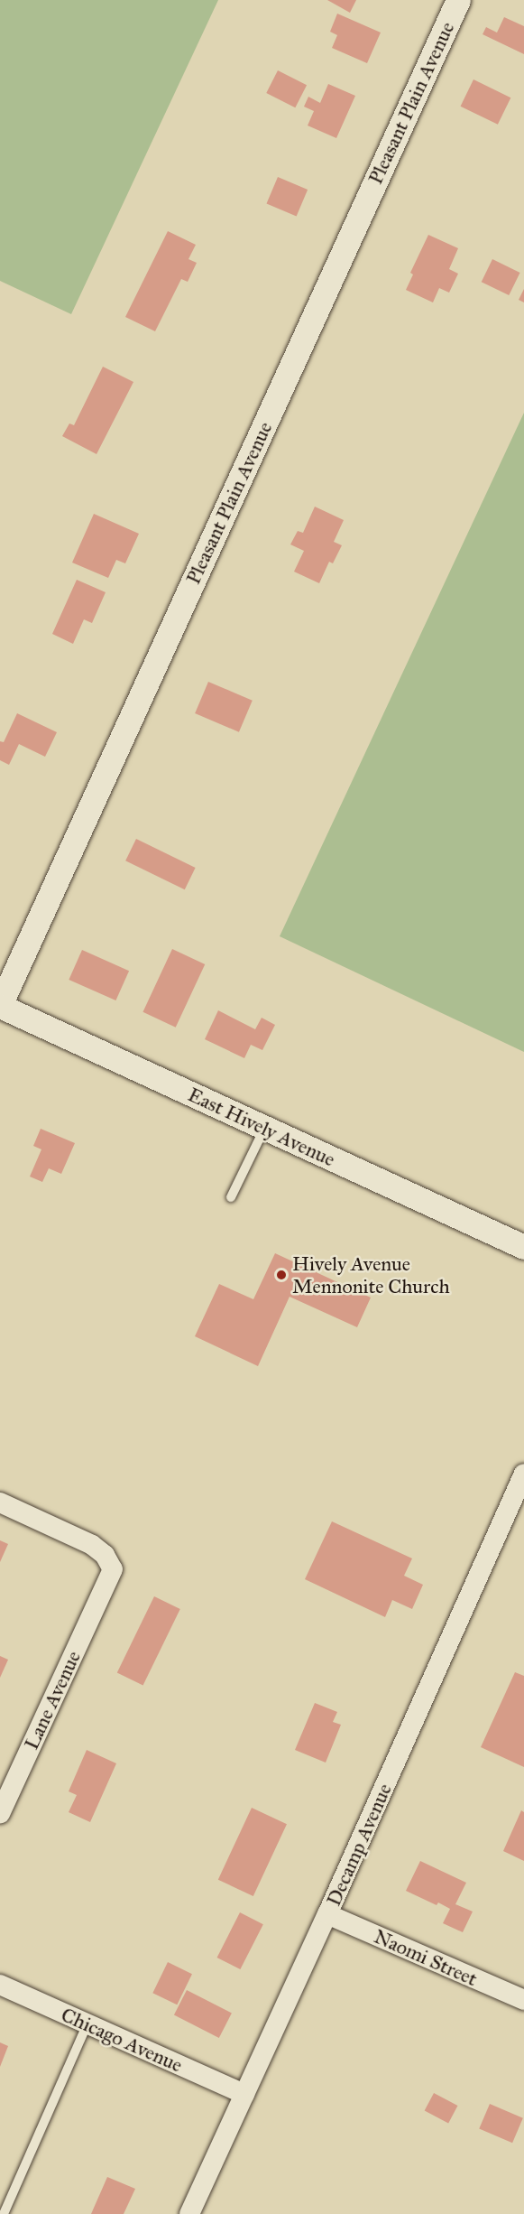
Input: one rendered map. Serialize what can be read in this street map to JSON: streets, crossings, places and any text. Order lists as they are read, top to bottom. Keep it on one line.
{"streets":{"street":["Pleasant Plain Avenue","East Hively Avenue","Lane Avenue","Decamp Avenue","Naomi Street","Chicago Avenue"]},"crossings":[["Pleasant Plain Avenue","East Hively Avenue"],["Decamp Avenue","Naomi Street"],["Decamp Avenue","Chicago Avenue"]],"places":["Hively Avenue Mennonite Church"]}
